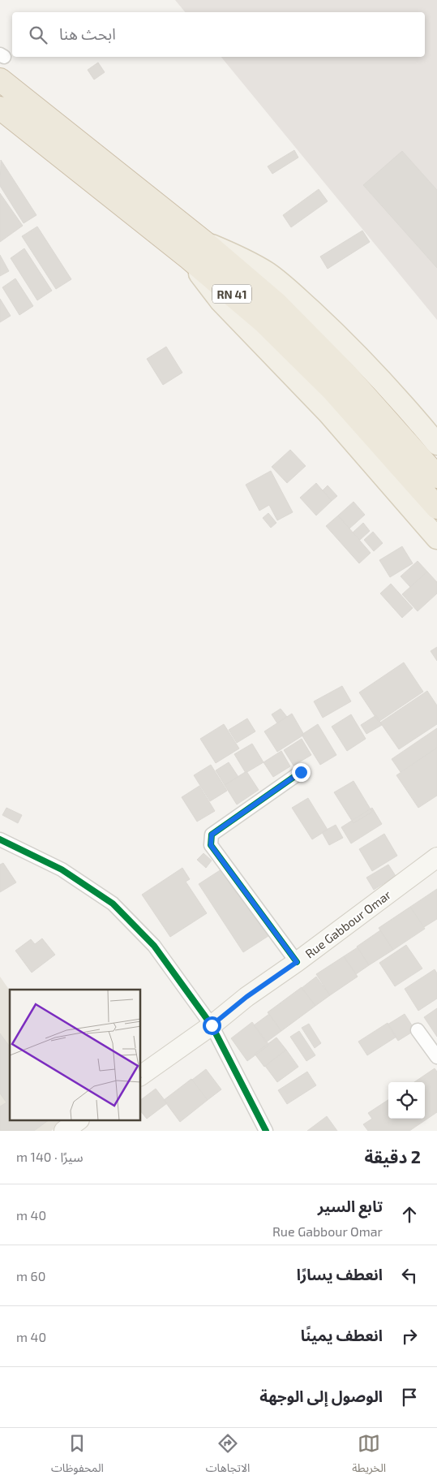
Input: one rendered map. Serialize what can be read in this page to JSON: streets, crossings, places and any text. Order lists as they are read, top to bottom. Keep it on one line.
{"streets":{"highway":["RN 41"],"main road":["Rue Gabbour Omar"]},"page":{"search":"ابحث هنا","heading":["2 دقيقة","سيرًا · 140 m"],"list":[["تابع السير","Rue Gabbour Omar","40 m"],["انعطف يسارًا","60 m"],["انعطف يمينًا","40 m"],"الوصول إلى الوجهة"],"nav":["الخريطة","الاتجاهات","المحفوظات"]}}
